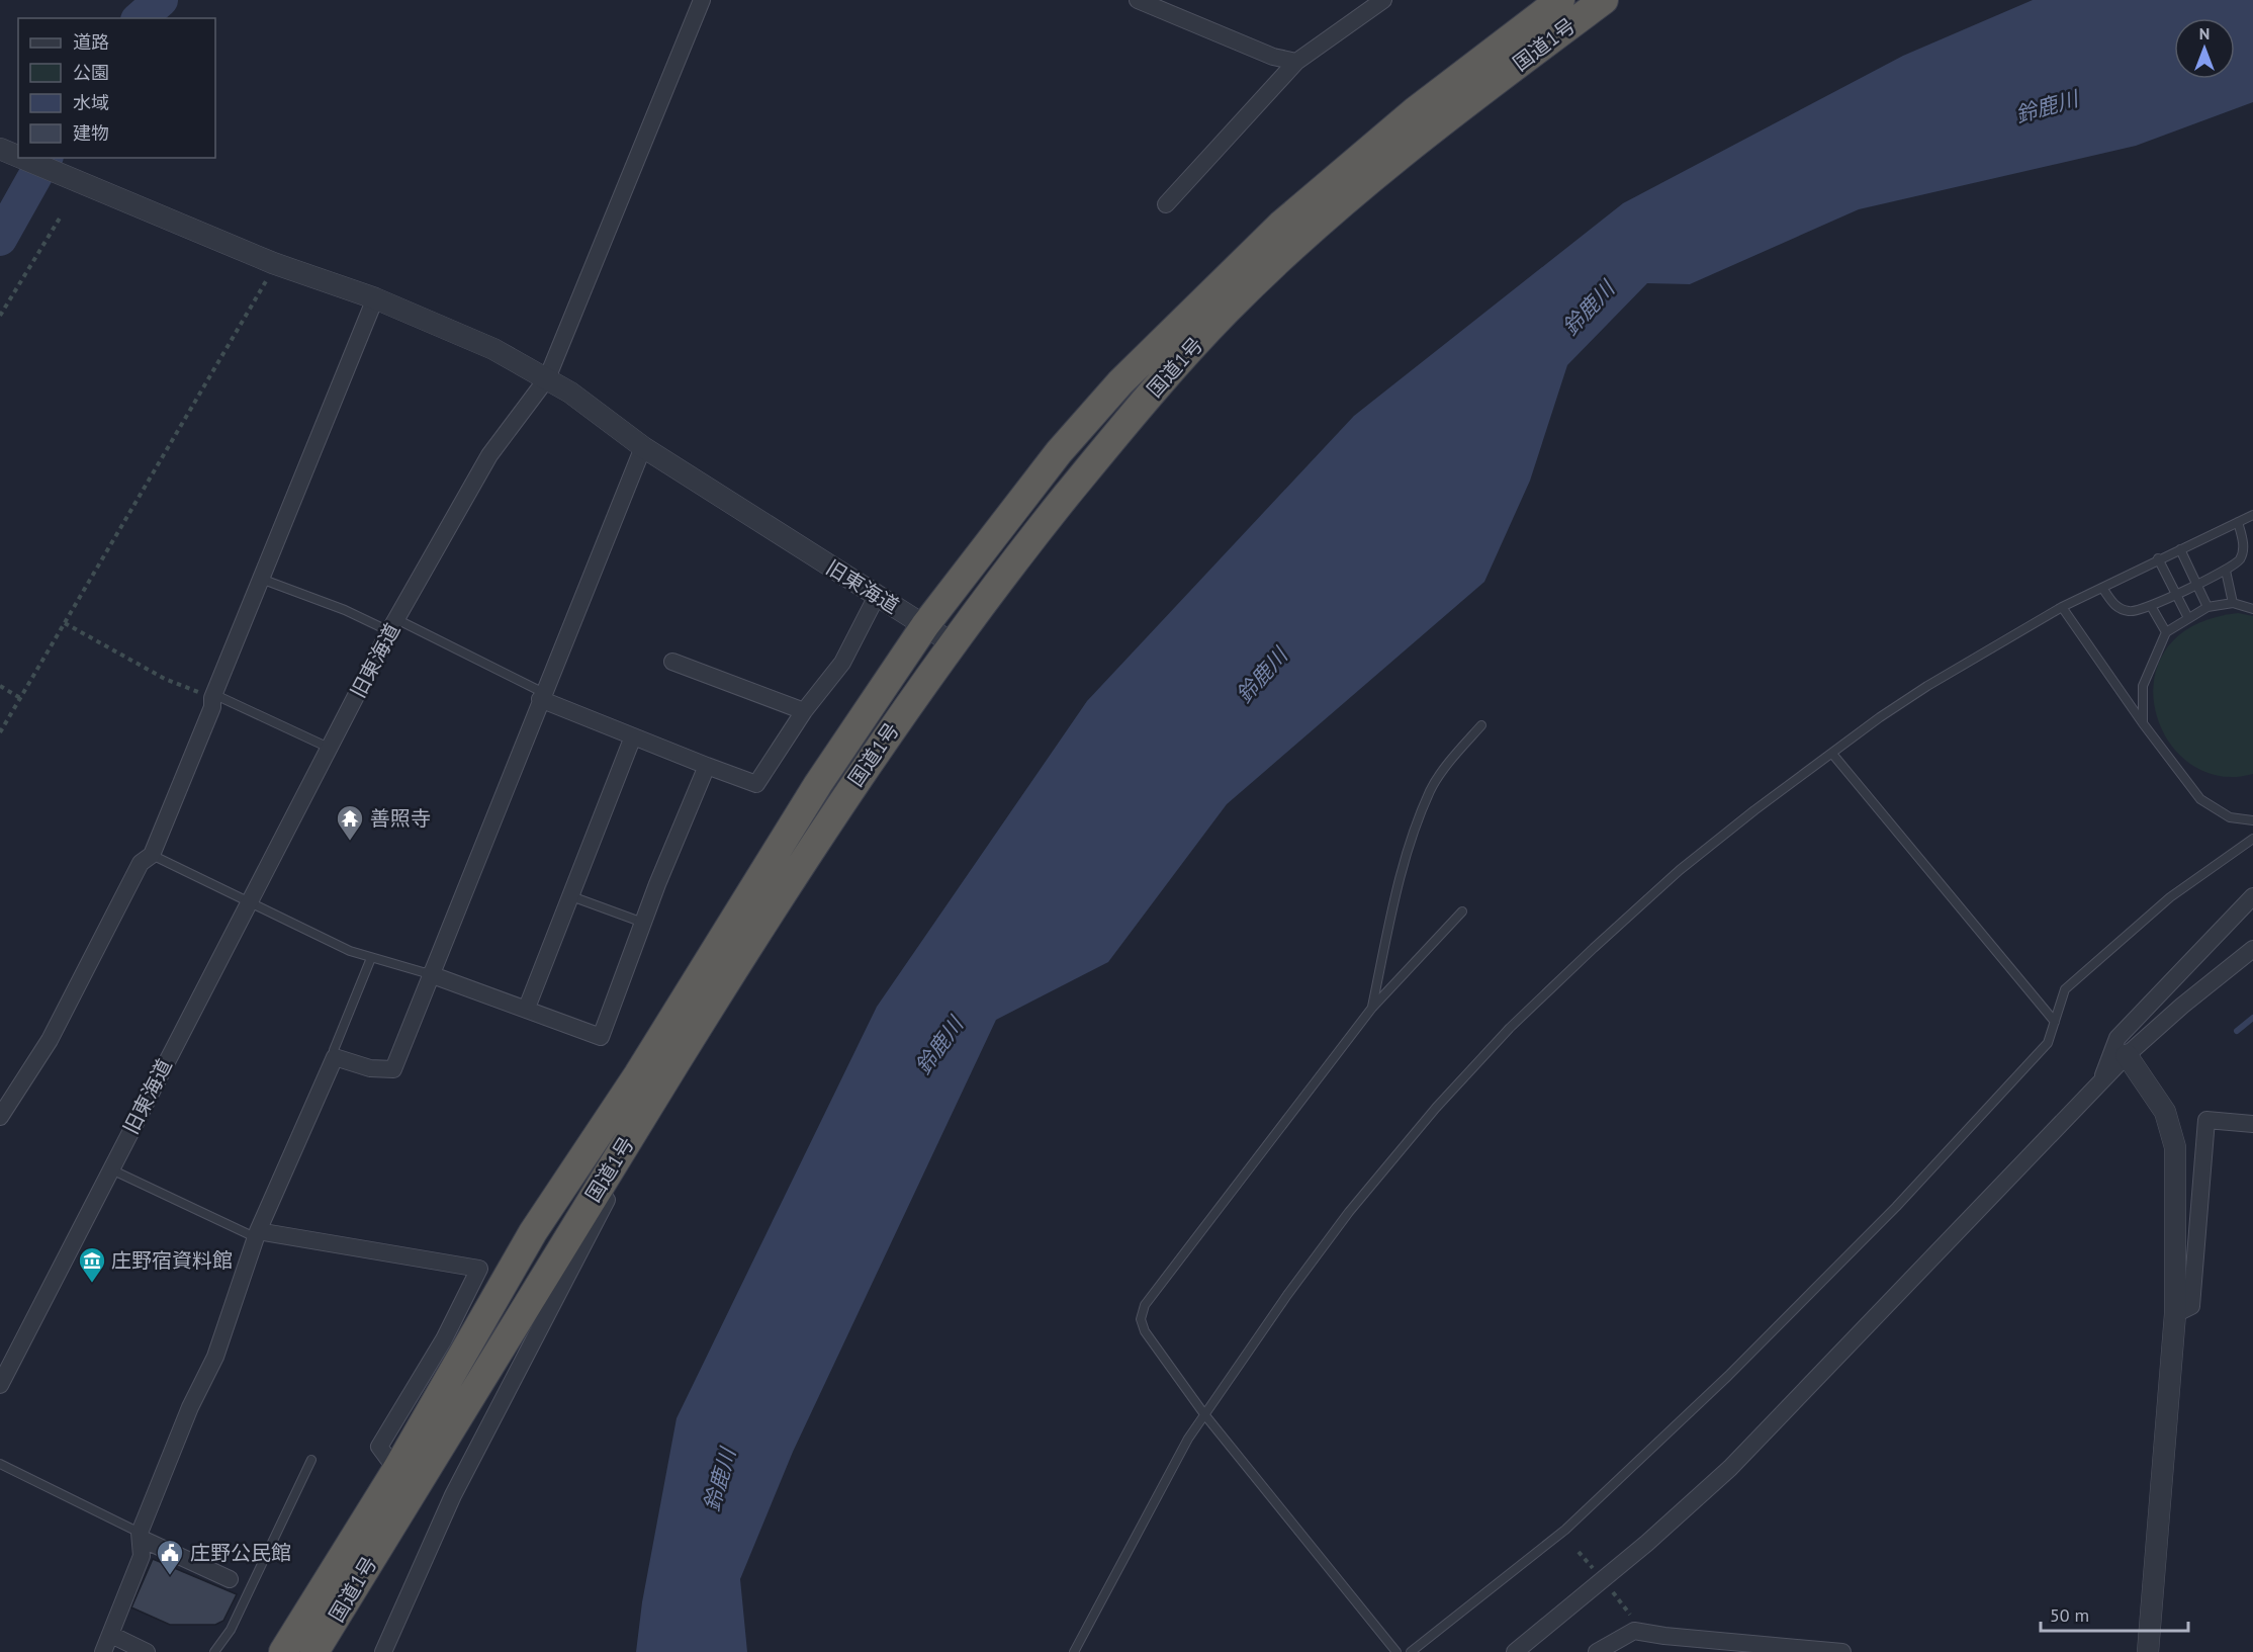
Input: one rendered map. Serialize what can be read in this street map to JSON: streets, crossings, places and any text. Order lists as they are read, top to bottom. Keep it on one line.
{"streets":{"highway":["国道1号"],"street":["旧東海道"]},"crossings":[["国道1号","旧東海道"]],"water":["鈴鹿川"],"places":{"temple":["善照寺"],"museum":["庄野宿資料館"],"public building":["庄野公民館"]},"legend":["道路","公園","水域","建物"],"scale_bar":"50 m","north":"top"}
